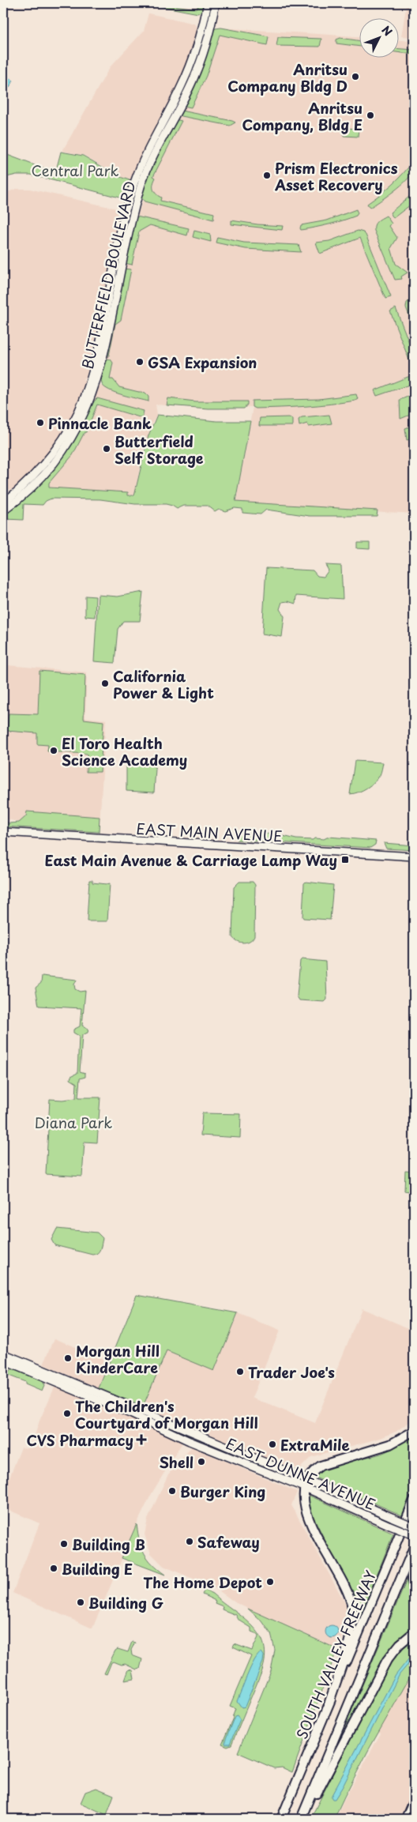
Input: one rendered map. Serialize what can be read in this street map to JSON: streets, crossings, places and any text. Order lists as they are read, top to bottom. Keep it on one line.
{"streets":{"highway":["SOUTH VALLEY FREEWAY"],"main road":["BUTTERFIELD BOULEVARD","EAST MAIN AVENUE","EAST DUNNE AVENUE"]},"parks":["Central Park","Diana Park"],"places":{"other":["Anritsu Company Bldg D","Anritsu Company, Bldg E","Prism Electronics Asset Recovery","GSA Expansion","Pinnacle Bank","Butterfield Self Storage","California Power & Light","El Toro Health Science Academy","Morgan Hill KinderCare","Trader Joe's","The Children's Courtyard of Morgan Hill","ExtraMile","Shell","Burger King","Safeway","Building B","Building E","The Home Depot","Building G"],"transit":["East Main Avenue & Carriage Lamp Way"],"health":["CVS Pharmacy"]},"north":"top right"}
